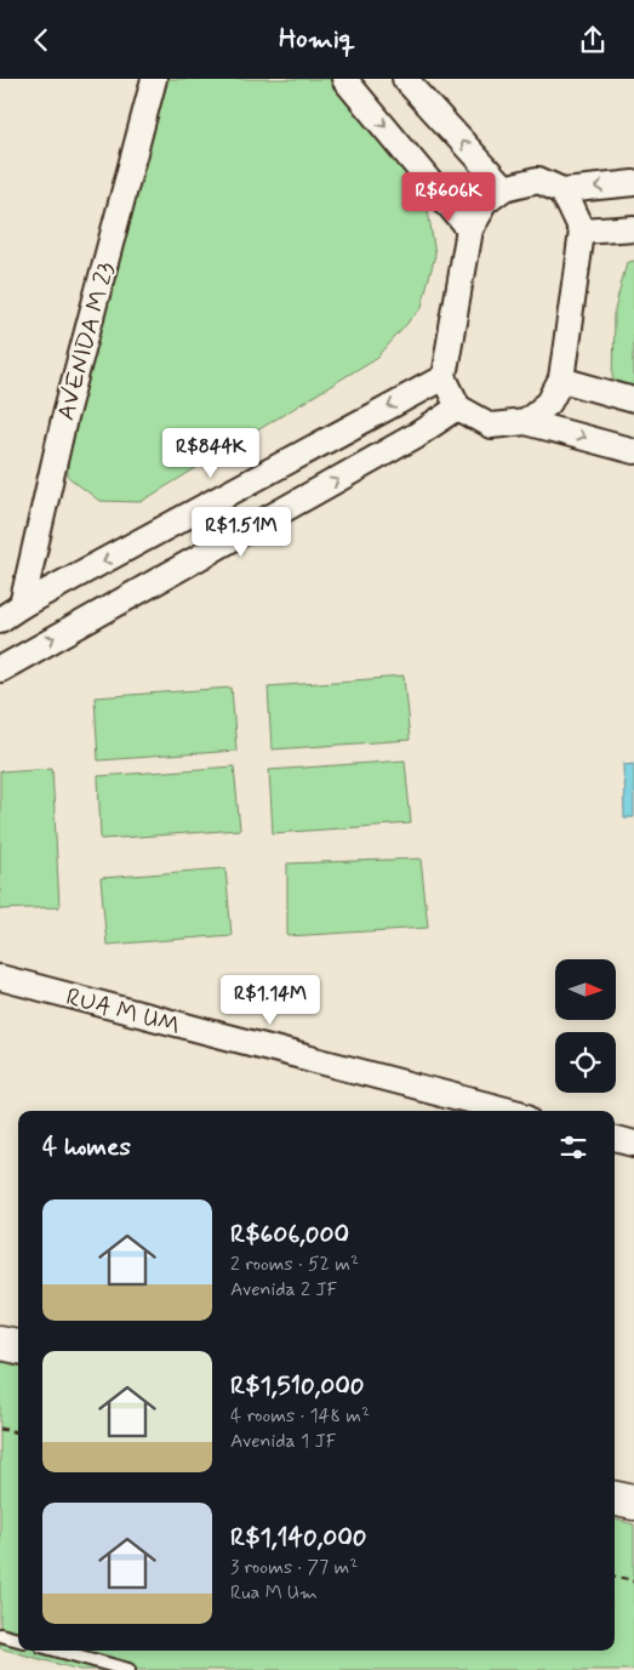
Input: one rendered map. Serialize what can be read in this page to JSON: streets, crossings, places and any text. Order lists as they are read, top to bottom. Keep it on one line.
{"streets":{"street":["AVENIDA M 23","RUA M UM"]},"north":"right","page":{"header":"Homiq","price":["R$606K","R$844K","R$1.51M","R$1.14M"],"heading":"4 homes","list":[{"name":"R$606,000","note":"2 rooms · 52 m² · Avenida 2 JF"},{"name":"R$1,510,000","note":"4 rooms · 148 m² · Avenida 1 JF"},{"name":"R$1,140,000","note":"3 rooms · 77 m² · Rua M Um"}]}}
